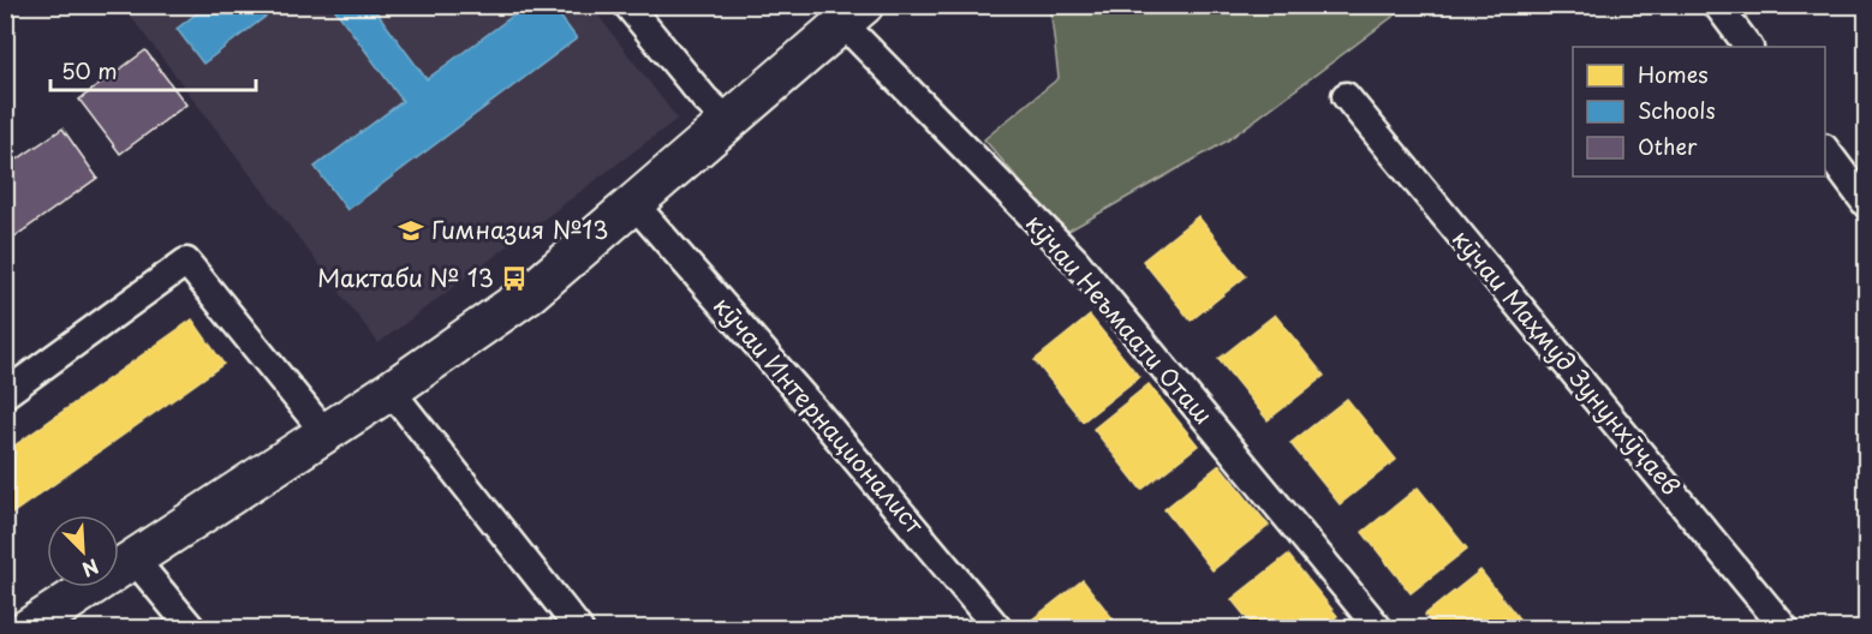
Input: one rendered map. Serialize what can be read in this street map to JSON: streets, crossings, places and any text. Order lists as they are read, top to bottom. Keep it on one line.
{"streets":{"street":["кӯчаи Неъмаати Оташ","кӯчаи Маҳмуд Зунунхӯҷаев","кӯчаи Интернационалист"]},"places":{"school or university":["Гимназия №13"],"bus stop":["Мактаби № 13"]},"legend":["Homes","Schools","Other"],"scale_bar":"50 m","north":"bottom right"}
